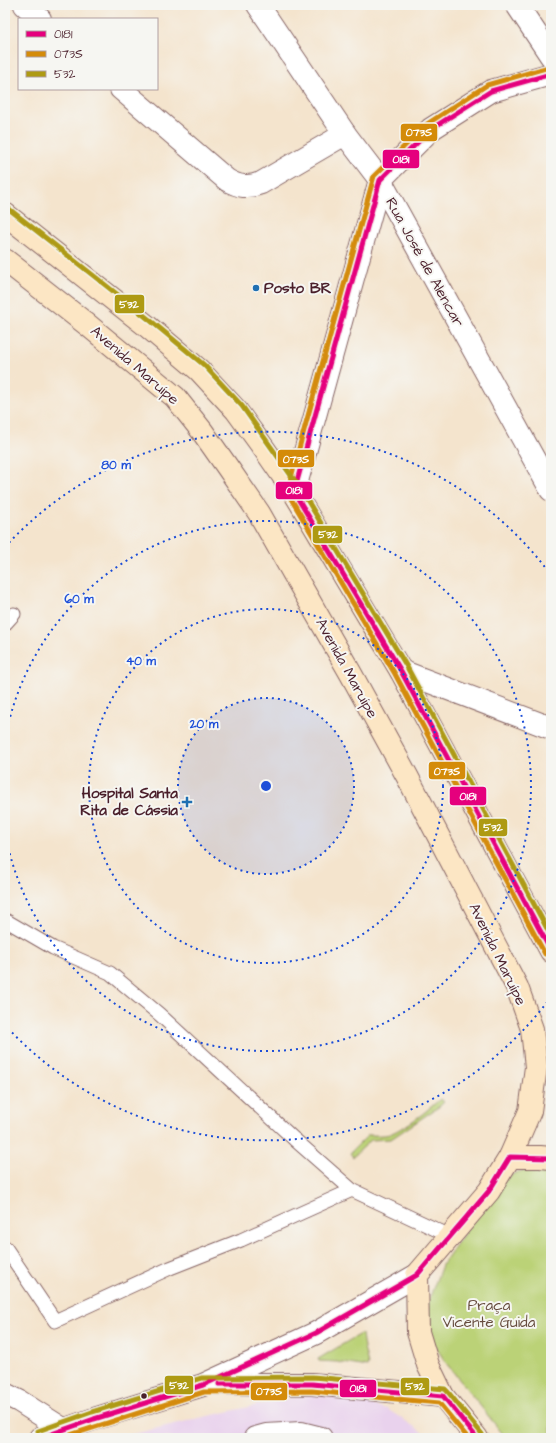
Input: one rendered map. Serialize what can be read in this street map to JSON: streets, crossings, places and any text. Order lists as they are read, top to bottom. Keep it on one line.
{"streets":{"main road":["Avenida Maruípe"],"street":["Rua José de Alencar"]},"parks":["Praça Vicente Guida"],"places":{"other":["Posto BR"],"health":["Hospital Santa Rita de Cássia"]},"lines":["transit line 073S","transit line 0181","transit line 532"],"legend":["0181","073S","532"],"rings":["80 m","60 m","40 m","20 m"]}
